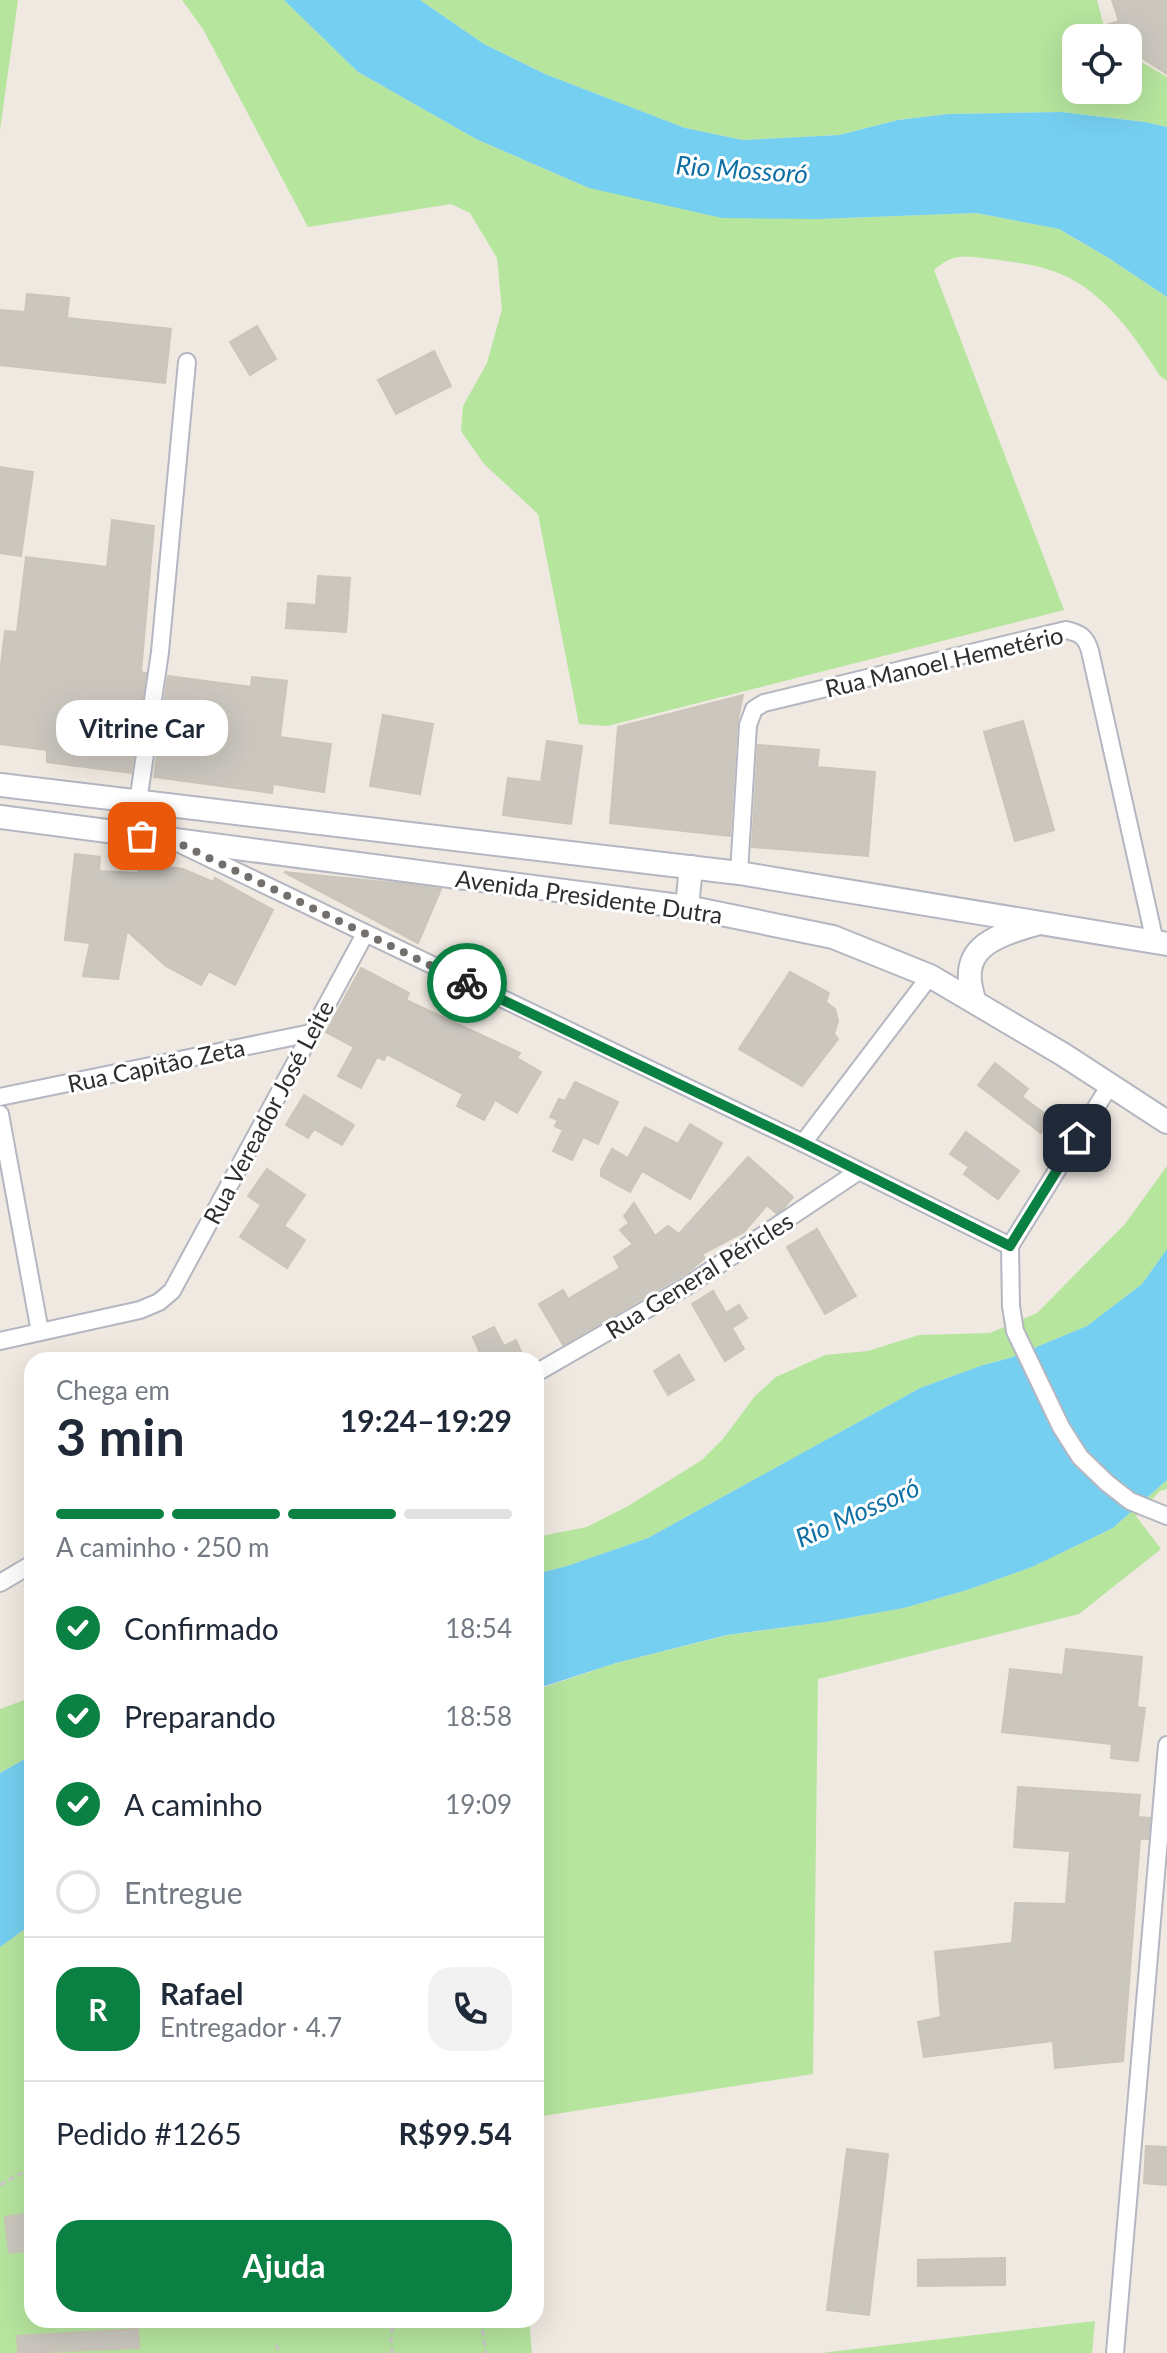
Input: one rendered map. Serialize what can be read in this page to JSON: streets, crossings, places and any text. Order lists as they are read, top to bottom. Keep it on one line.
{"streets":{"main road":["Avenida Presidente Dutra"],"street":["Rua Manoel Hemetério","Rua Capitão Zeta","Rua Vereador José Leite","Rua General Péricles"]},"crossings":[["Rua Manoel Hemetério","Avenida Presidente Dutra"],["Rua Capitão Zeta","Rua Vereador José Leite"]],"water":["Rio Mossoró"],"places":["Vitrine Car"],"page":{"bubble":"Vitrine Car","heading":["3 min","Chega em","19:24–19:29"],"panel":["Rafael","Entregador · 4.7","Pedido #1265","R$99.54"],"bar":"A caminho · 250 m","list":[["Confirmado","18:54"],["Preparando","18:58"],["A caminho","19:09"],"Entregue"],"round":"R","buttons":"Ajuda"}}
